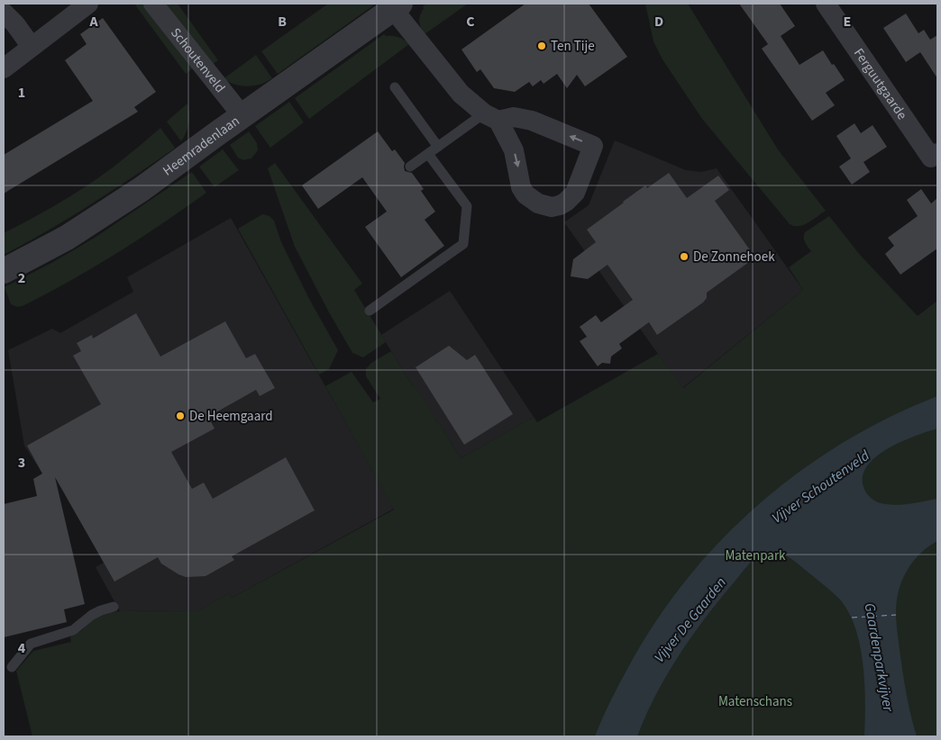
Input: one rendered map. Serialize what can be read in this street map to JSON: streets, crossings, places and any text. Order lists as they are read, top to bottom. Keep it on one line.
{"streets":{"street":["Schoutenveld","Ferguutgaarde","Heemradenlaan"]},"crossings":[["Schoutenveld","Heemradenlaan"]],"water":["Vijver Schoutenveld","Vijver De Gaarden","Gaardenparkvijver"],"parks":["Matenpark","Matenschans"],"places":["Ten Tije","De Zonnehoek","De Heemgaard"],"grid":{"columns":["A","B","C","D","E"],"rows":["1","2","3","4"]}}
